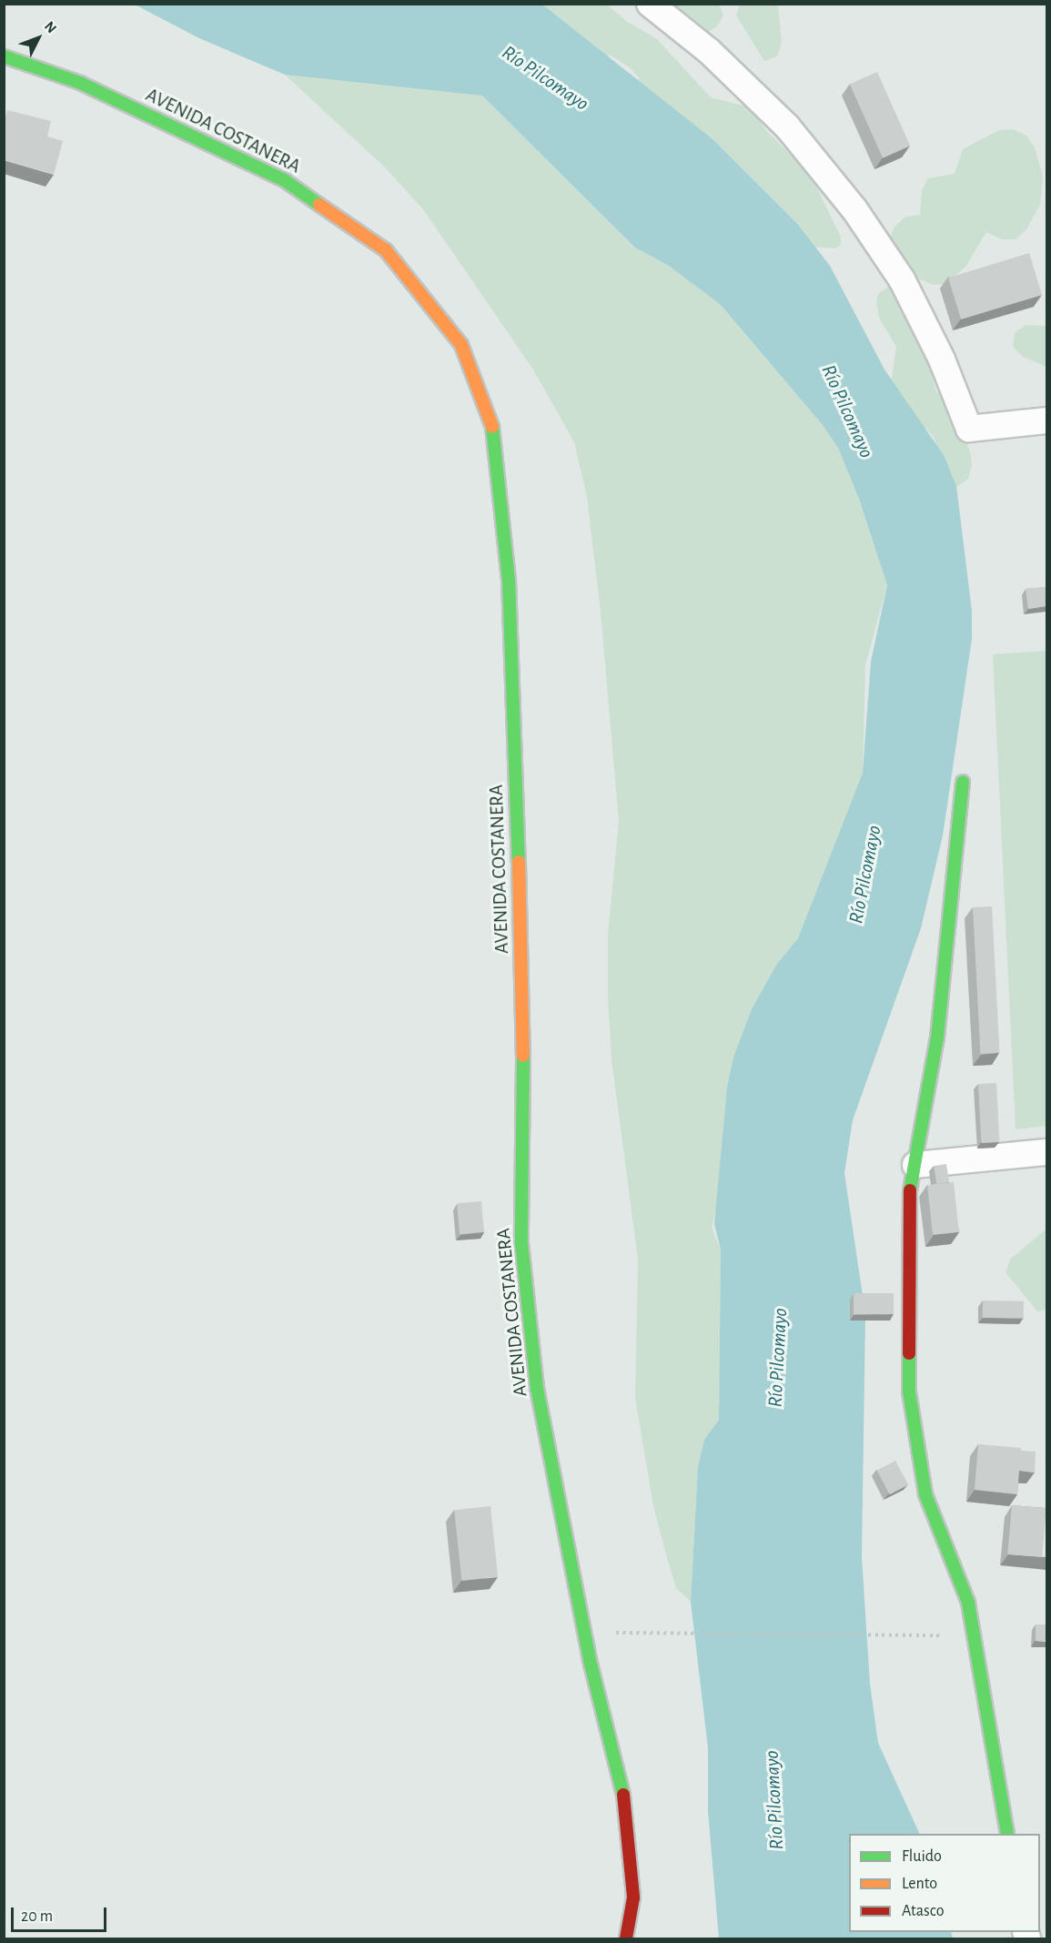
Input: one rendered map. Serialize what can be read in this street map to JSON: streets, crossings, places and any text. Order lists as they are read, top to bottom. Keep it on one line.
{"streets":{"street":["AVENIDA COSTANERA"]},"water":["Río Pilcomayo"],"legend":["Fluido","Lento","Atasco"],"scale_bar":"20 m","north":"top right"}
